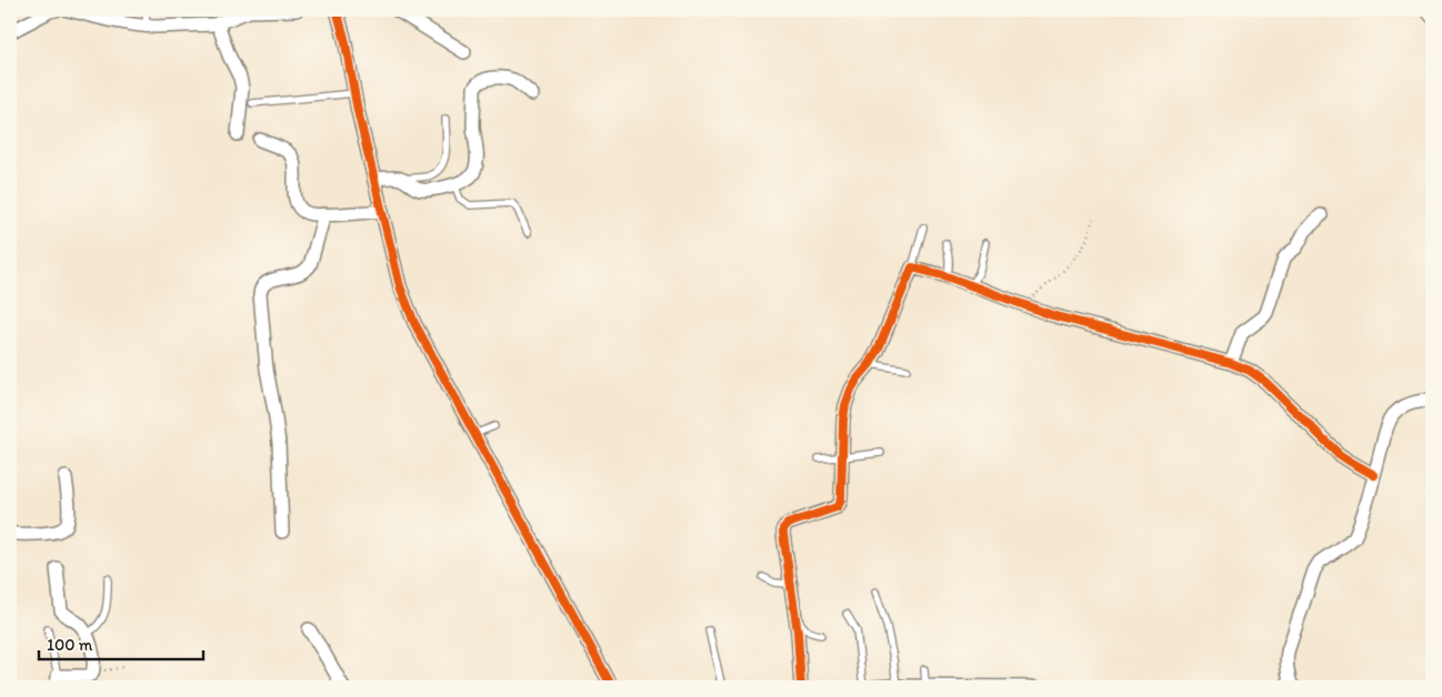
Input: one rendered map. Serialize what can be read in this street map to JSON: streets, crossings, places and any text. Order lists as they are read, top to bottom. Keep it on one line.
{"scale_bar":"100 m"}
